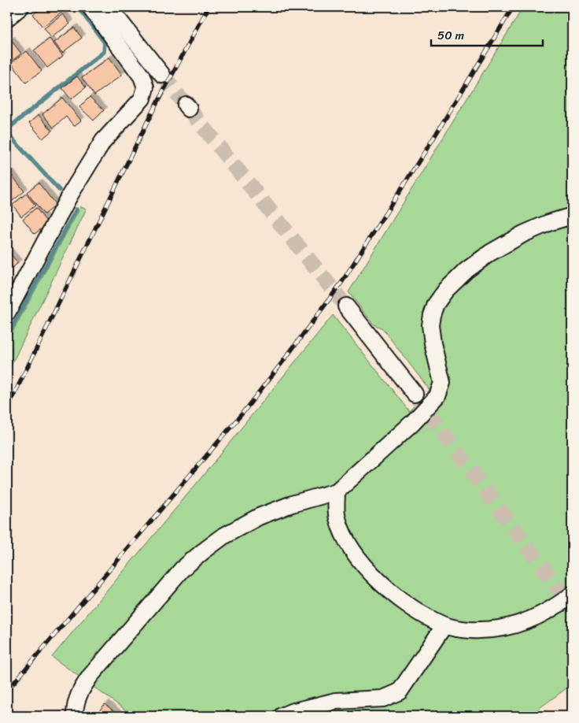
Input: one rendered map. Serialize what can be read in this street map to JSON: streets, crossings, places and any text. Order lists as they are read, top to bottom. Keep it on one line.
{"scale_bar":"50 m"}
